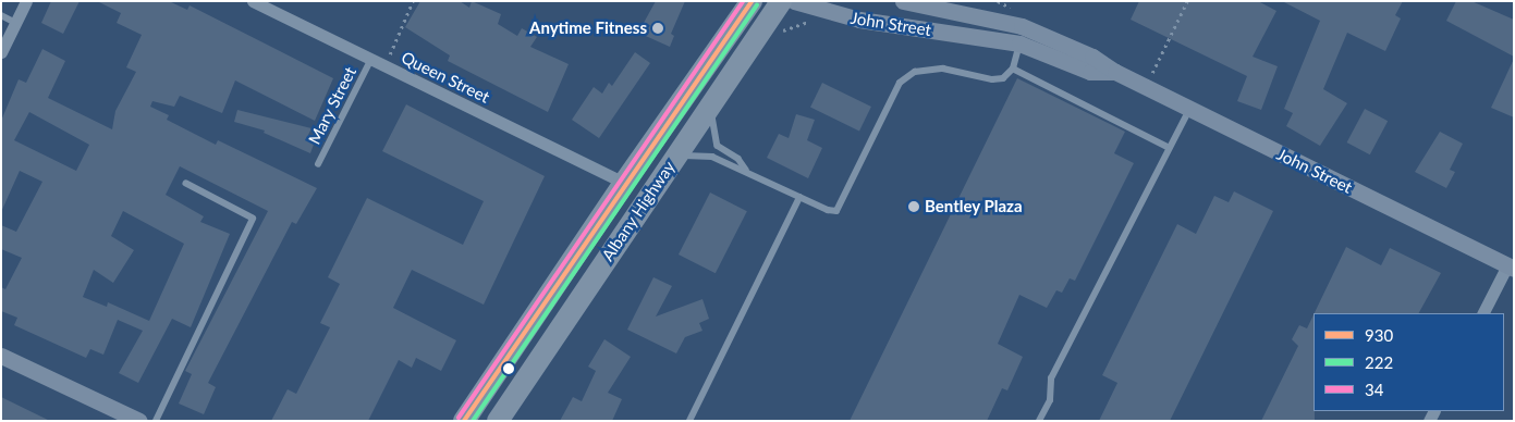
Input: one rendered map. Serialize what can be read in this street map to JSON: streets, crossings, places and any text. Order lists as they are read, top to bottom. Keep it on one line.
{"streets":{"highway":["Albany Highway"],"main road":["John Street"],"street":["Queen Street"],"lane":["Mary Street"]},"crossings":[["Queen Street","Mary Street"],["Queen Street","Albany Highway"]],"places":["Anytime Fitness","Bentley Plaza"],"lines":["transit line 930","transit line 34","transit line 222"],"legend":["930","222","34"]}
